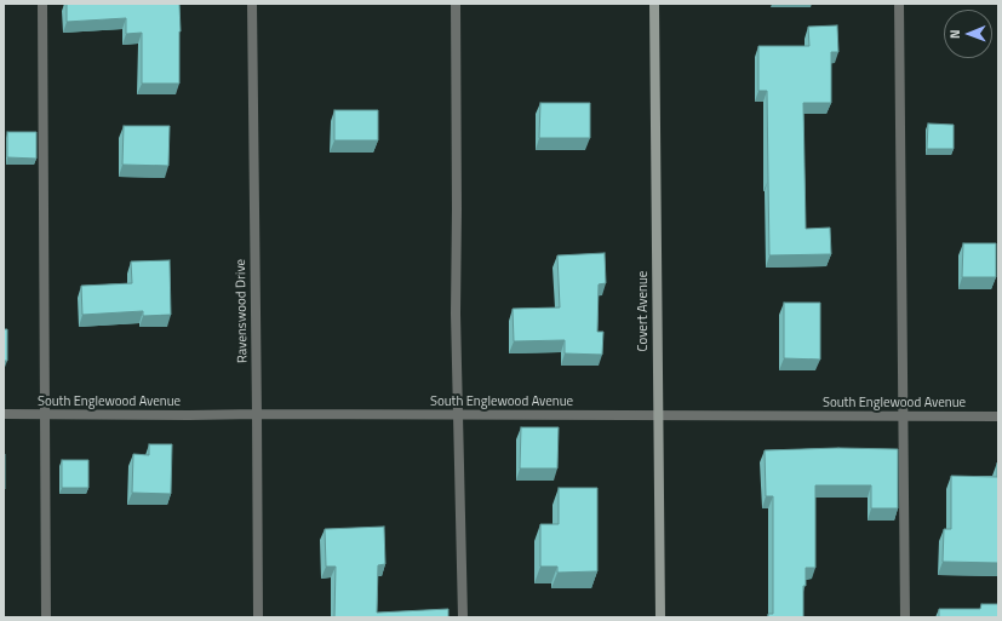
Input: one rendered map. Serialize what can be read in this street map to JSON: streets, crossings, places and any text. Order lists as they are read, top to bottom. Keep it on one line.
{"streets":{"main road":["Covert Avenue"],"street":["Ravenswood Drive","South Englewood Avenue"]},"crossings":[["Ravenswood Drive","South Englewood Avenue"],["Covert Avenue","South Englewood Avenue"]],"north":"left"}
